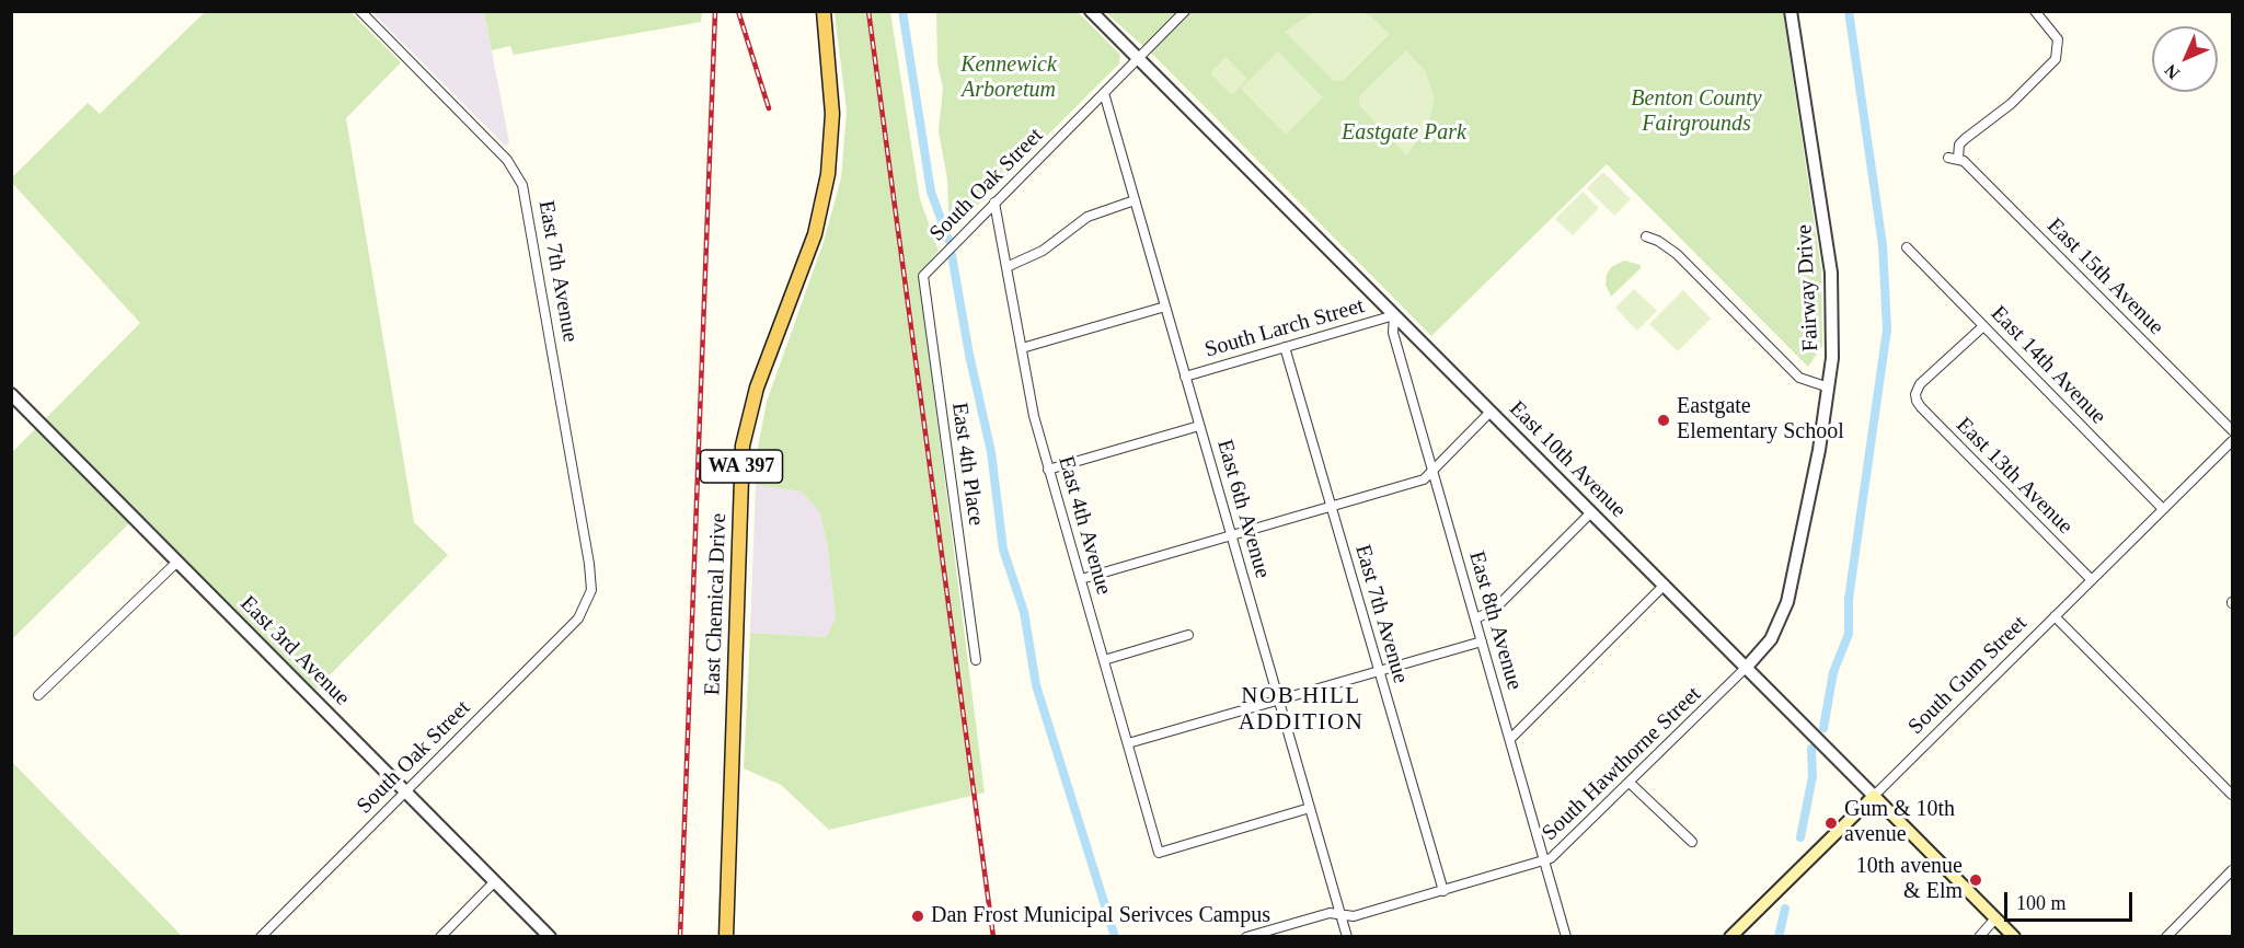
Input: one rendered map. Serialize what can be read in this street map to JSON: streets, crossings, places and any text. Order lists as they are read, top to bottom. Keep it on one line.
{"streets":{"main road":["East 10th Avenue","WA 397","East Chemical Drive","South Gum Street"],"street":["South Oak Street","East 7th Avenue","East 15th Avenue","Fairway Drive","South Larch Street","East 14th Avenue","East 4th Place","East 13th Avenue","East 6th Avenue","East 4th Avenue","East 8th Avenue","East 3rd Avenue","South Hawthorne Street"]},"crossings":[["South Oak Street","East 7th Avenue"],["South Oak Street","East 10th Avenue"],["South Oak Street","East 4th Place"],["South Oak Street","East 6th Avenue"],["South Oak Street","East 4th Avenue"],["South Oak Street","East 3rd Avenue"],["East 7th Avenue","South Larch Street"],["East 7th Avenue","South Hawthorne Street"],["Fairway Drive","East 10th Avenue"],["Fairway Drive","South Hawthorne Street"],["South Larch Street","East 10th Avenue"],["South Larch Street","East 6th Avenue"],["South Larch Street","East 8th Avenue"],["East 14th Avenue","East 13th Avenue"],["East 14th Avenue","South Gum Street"],["East 10th Avenue","East 8th Avenue"],["East 10th Avenue","South Gum Street"],["East 10th Avenue","South Hawthorne Street"],["East 13th Avenue","South Gum Street"],["East 6th Avenue","East 4th Avenue"],["East 6th Avenue","South Hawthorne Street"],["East 8th Avenue","South Hawthorne Street"]],"districts":["NOB HILL ADDITION"],"parks":["Kennewick Arboretum","Benton County Fairgrounds","Eastgate Park"],"places":["Eastgate Elementary School","Gum & 10th avenue","10th avenue & Elm","Dan Frost Municipal Serivces Campus"],"scale_bar":"100 m","north":"bottom left"}
